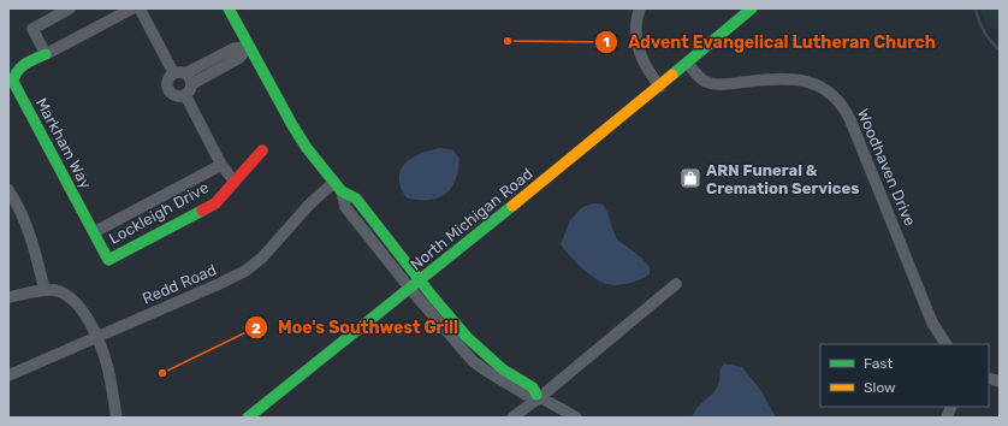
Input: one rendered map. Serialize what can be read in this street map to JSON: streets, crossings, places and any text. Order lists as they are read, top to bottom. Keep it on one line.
{"streets":{"street":["Markham Way","Woodhaven Drive","Lockleigh Drive","North Michigan Road","Redd Road"]},"crossings":[["Markham Way","Lockleigh Drive"],["Woodhaven Drive","North Michigan Road"]],"places":{"other":["Advent Evangelical Lutheran Church","Moe's Southwest Grill"],"shop":["ARN Funeral & Cremation Services"]},"legend":["Fast","Slow"]}
